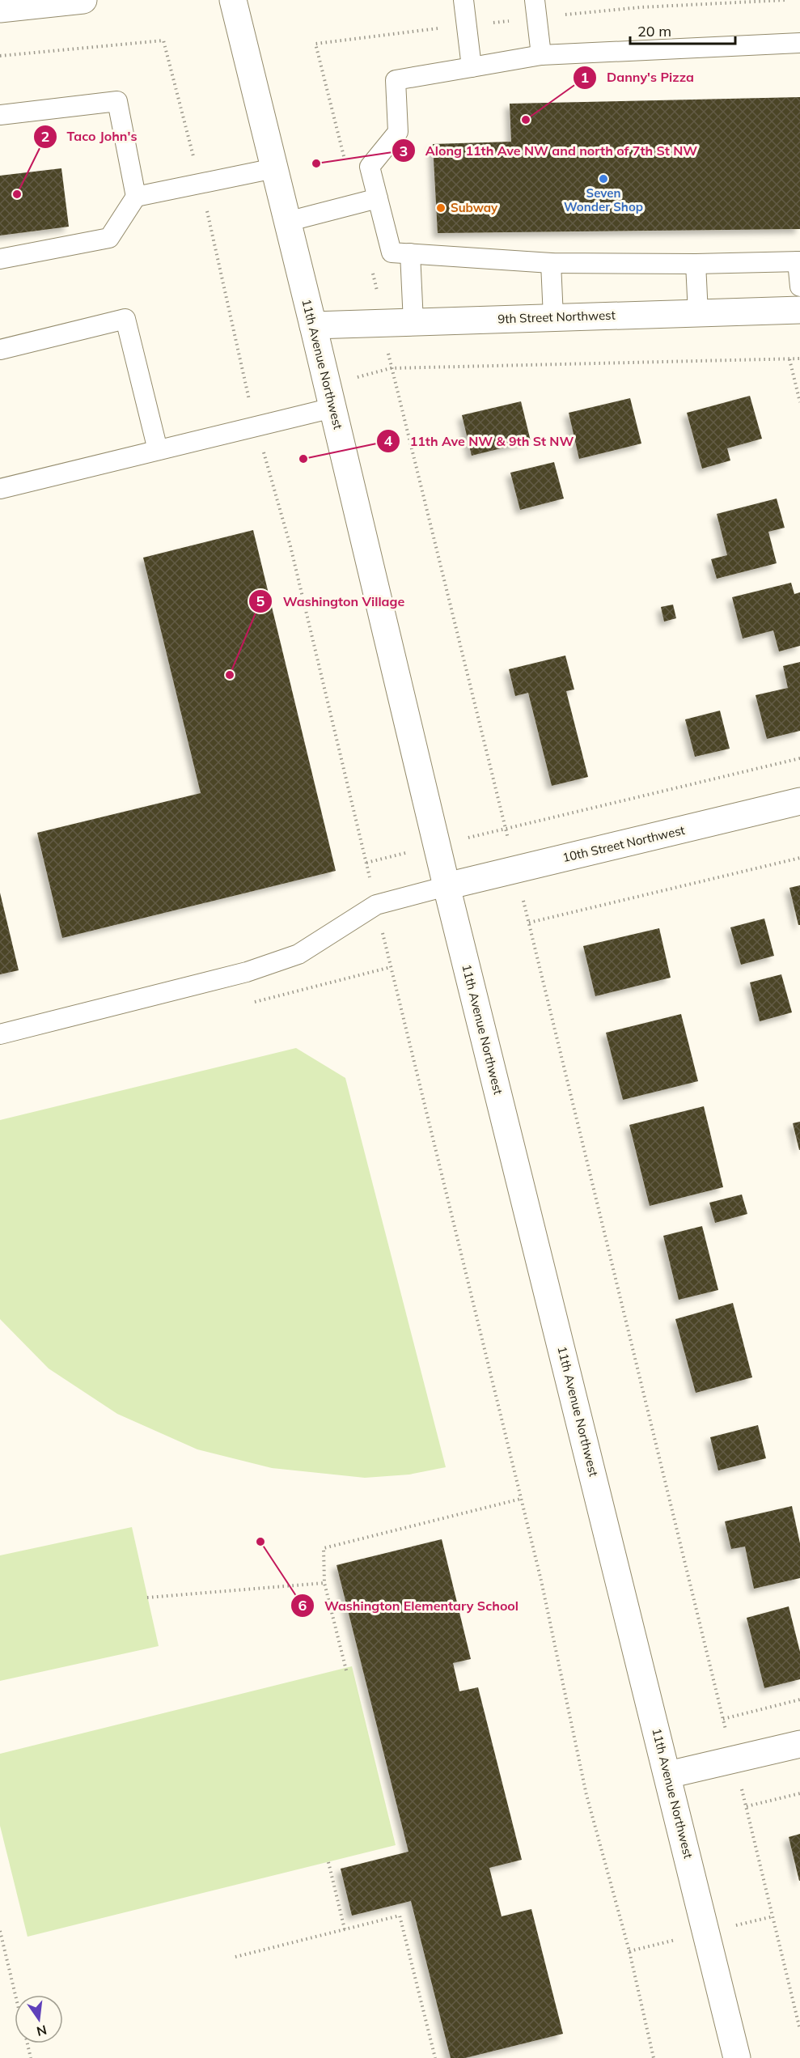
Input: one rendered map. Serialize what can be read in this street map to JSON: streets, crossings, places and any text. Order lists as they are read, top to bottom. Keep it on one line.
{"streets":{"main road":["9th Street Northwest","11th Avenue Northwest","10th Street Northwest"]},"crossings":[["9th Street Northwest","11th Avenue Northwest"],["11th Avenue Northwest","10th Street Northwest"]],"places":["Danny's Pizza","Along 11th Ave NW and north of 7th St NW","Seven Wonder Shop","Taco John's","Subway","11th Ave NW & 9th St NW","Washington Village","Washington Elementary School"],"scale_bar":"20 m","north":"bottom"}
